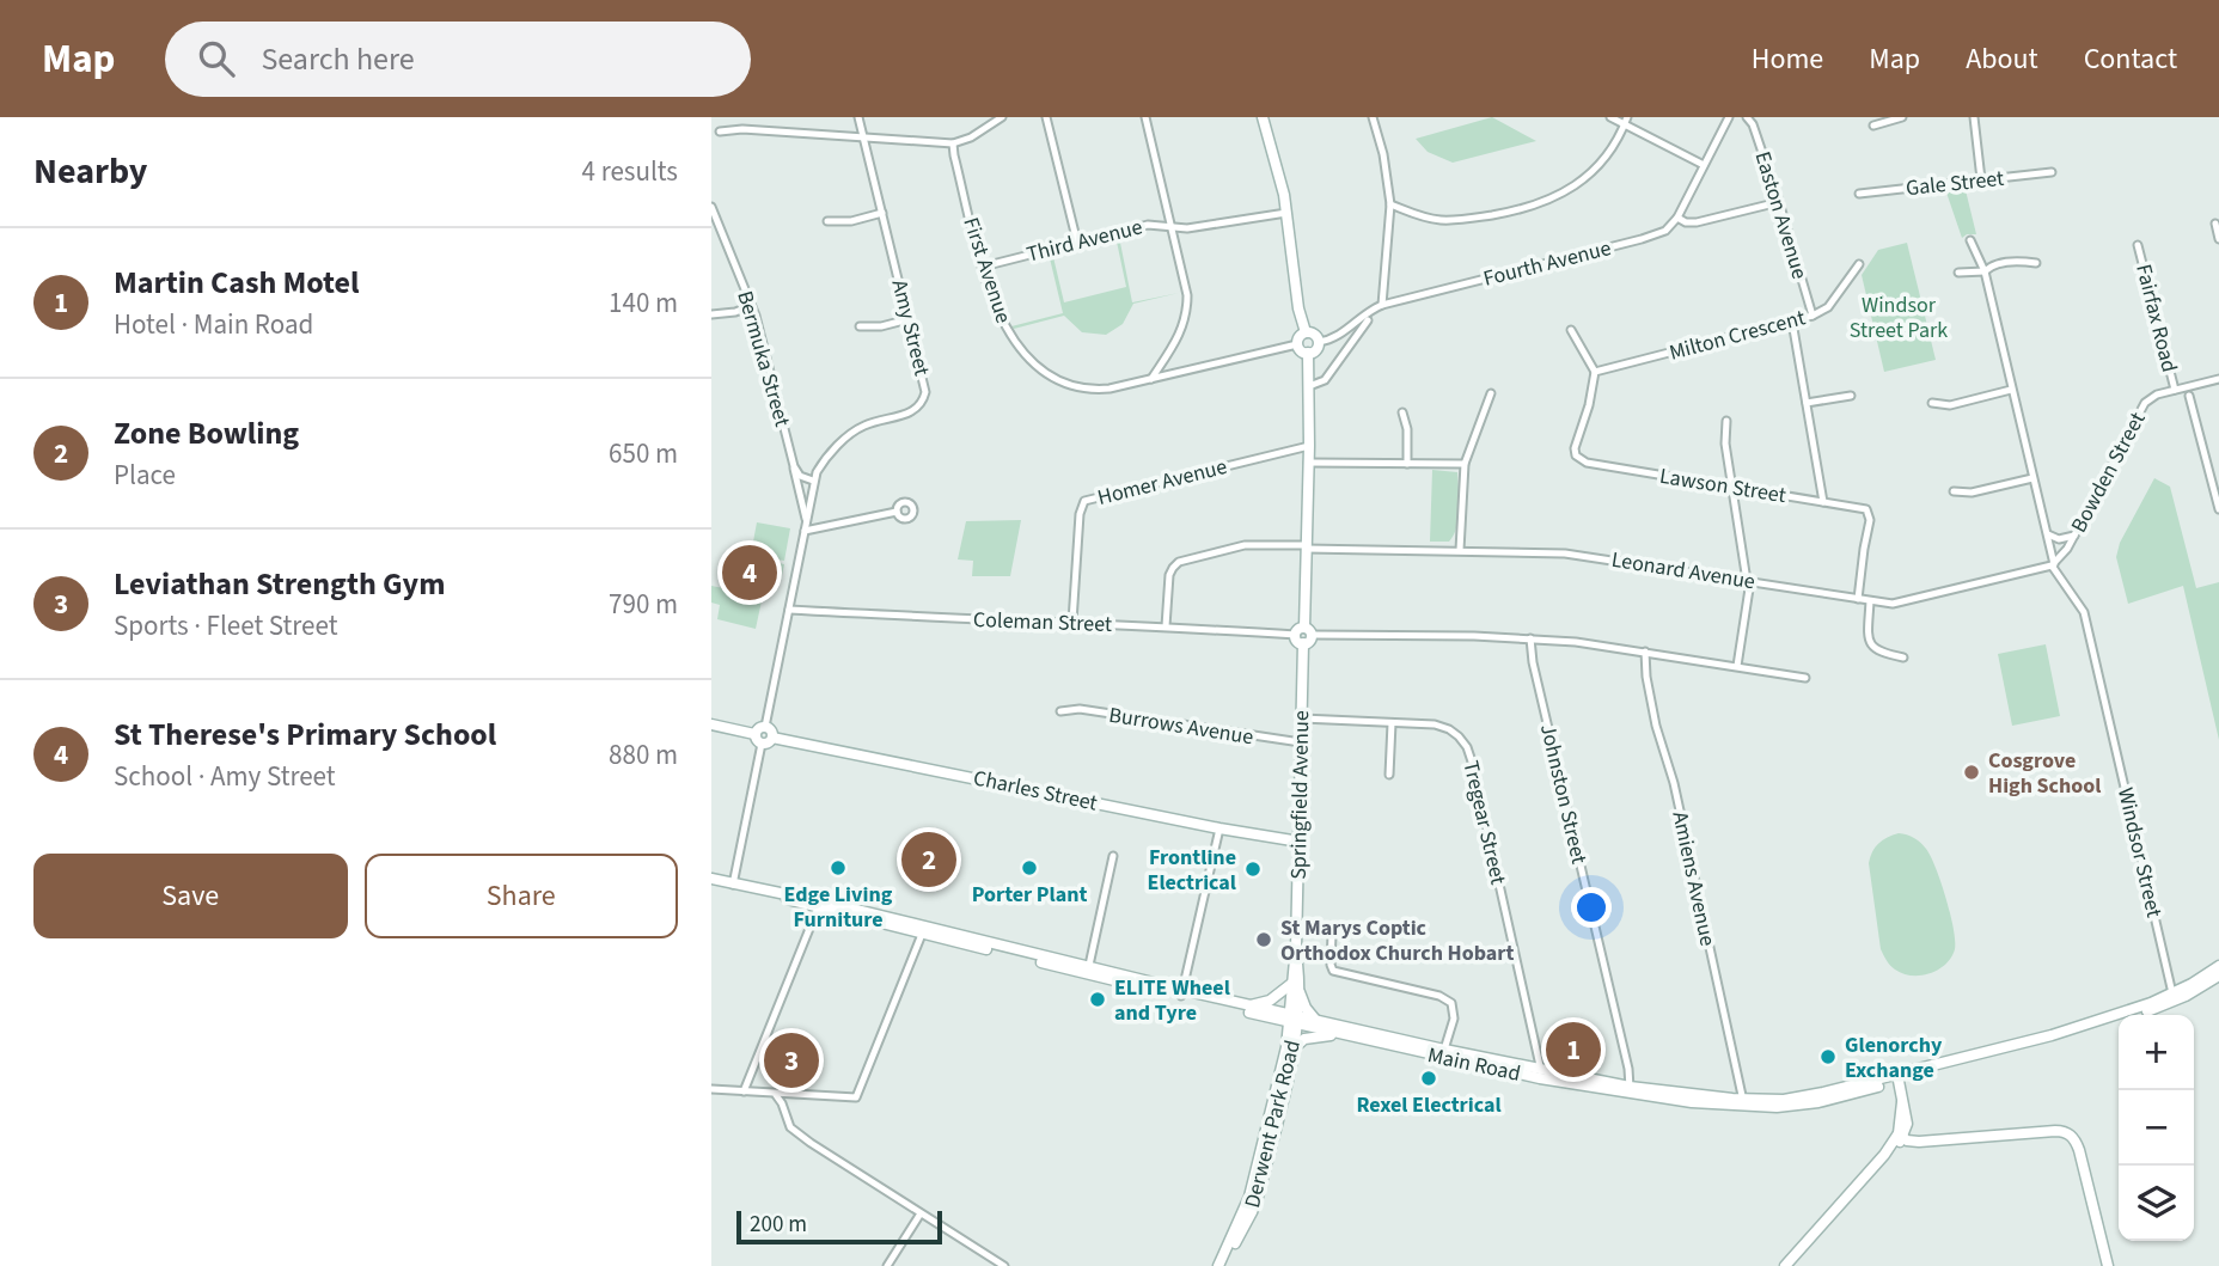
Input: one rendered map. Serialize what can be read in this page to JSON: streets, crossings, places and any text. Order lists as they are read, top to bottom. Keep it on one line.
{"streets":{"street":["Gale Street","Easton Avenue","Third Avenue","Fourth Avenue","First Avenue","Fairfax Road","Amy Street","Milton Crescent","Bermuka Street","Bowden Street","Homer Avenue","Lawson Street","Leonard Avenue","Coleman Street","Burrows Avenue","Charles Street","Johnston Street","Springfield Avenue","Tregear Street","Windsor Street","Amiens Avenue","Main Road","Derwent Park Road"]},"crossings":[["Easton Avenue","Milton Crescent"],["Third Avenue","First Avenue"],["Fourth Avenue","First Avenue"],["Fourth Avenue","Springfield Avenue"],["First Avenue","Springfield Avenue"],["Fairfax Road","Bowden Street"],["Amy Street","Bermuka Street"],["Amy Street","Coleman Street"],["Amy Street","Charles Street"],["Milton Crescent","Lawson Street"],["Bowden Street","Leonard Avenue"],["Bowden Street","Windsor Street"],["Homer Avenue","Coleman Street"],["Homer Avenue","Springfield Avenue"],["Lawson Street","Leonard Avenue"],["Leonard Avenue","Coleman Street"],["Leonard Avenue","Springfield Avenue"],["Leonard Avenue","Windsor Street"],["Coleman Street","Johnston Street"],["Coleman Street","Springfield Avenue"],["Coleman Street","Amiens Avenue"],["Burrows Avenue","Springfield Avenue"],["Charles Street","Springfield Avenue"],["Johnston Street","Main Road"],["Springfield Avenue","Tregear Street"],["Springfield Avenue","Main Road"],["Springfield Avenue","Derwent Park Road"],["Tregear Street","Main Road"],["Windsor Street","Main Road"],["Amiens Avenue","Main Road"],["Main Road","Derwent Park Road"]],"parks":["Windsor Street Park"],"places":["Cosgrove High School","Edge Living Furniture","Porter Plant","Frontline Electrical","St Marys Coptic Orthodox Church Hobart","ELITE Wheel and Tyre","Glenorchy Exchange","Rexel Electrical"],"scale_bar":"200 m","page":{"header":"Map","search":"Search here","nav":["Home","Map","About","Contact"],"heading":["Nearby","4 results"],"list":[{"mark":"1","name":"Martin Cash Motel","note":"Hotel · Main Road","value":"140 m"},{"mark":"2","name":"Zone Bowling","note":"Place","value":"650 m"},{"mark":"3","name":"Leviathan Strength Gym","note":"Sports · Fleet Street","value":"790 m"},{"mark":"4","name":"St Therese's Primary School","note":"School · Amy Street","value":"880 m"}],"pins":["4","2","1","3"],"buttons":["Save","Share"],"map_buttons":["+","−"],"scale":"200 m"}}
